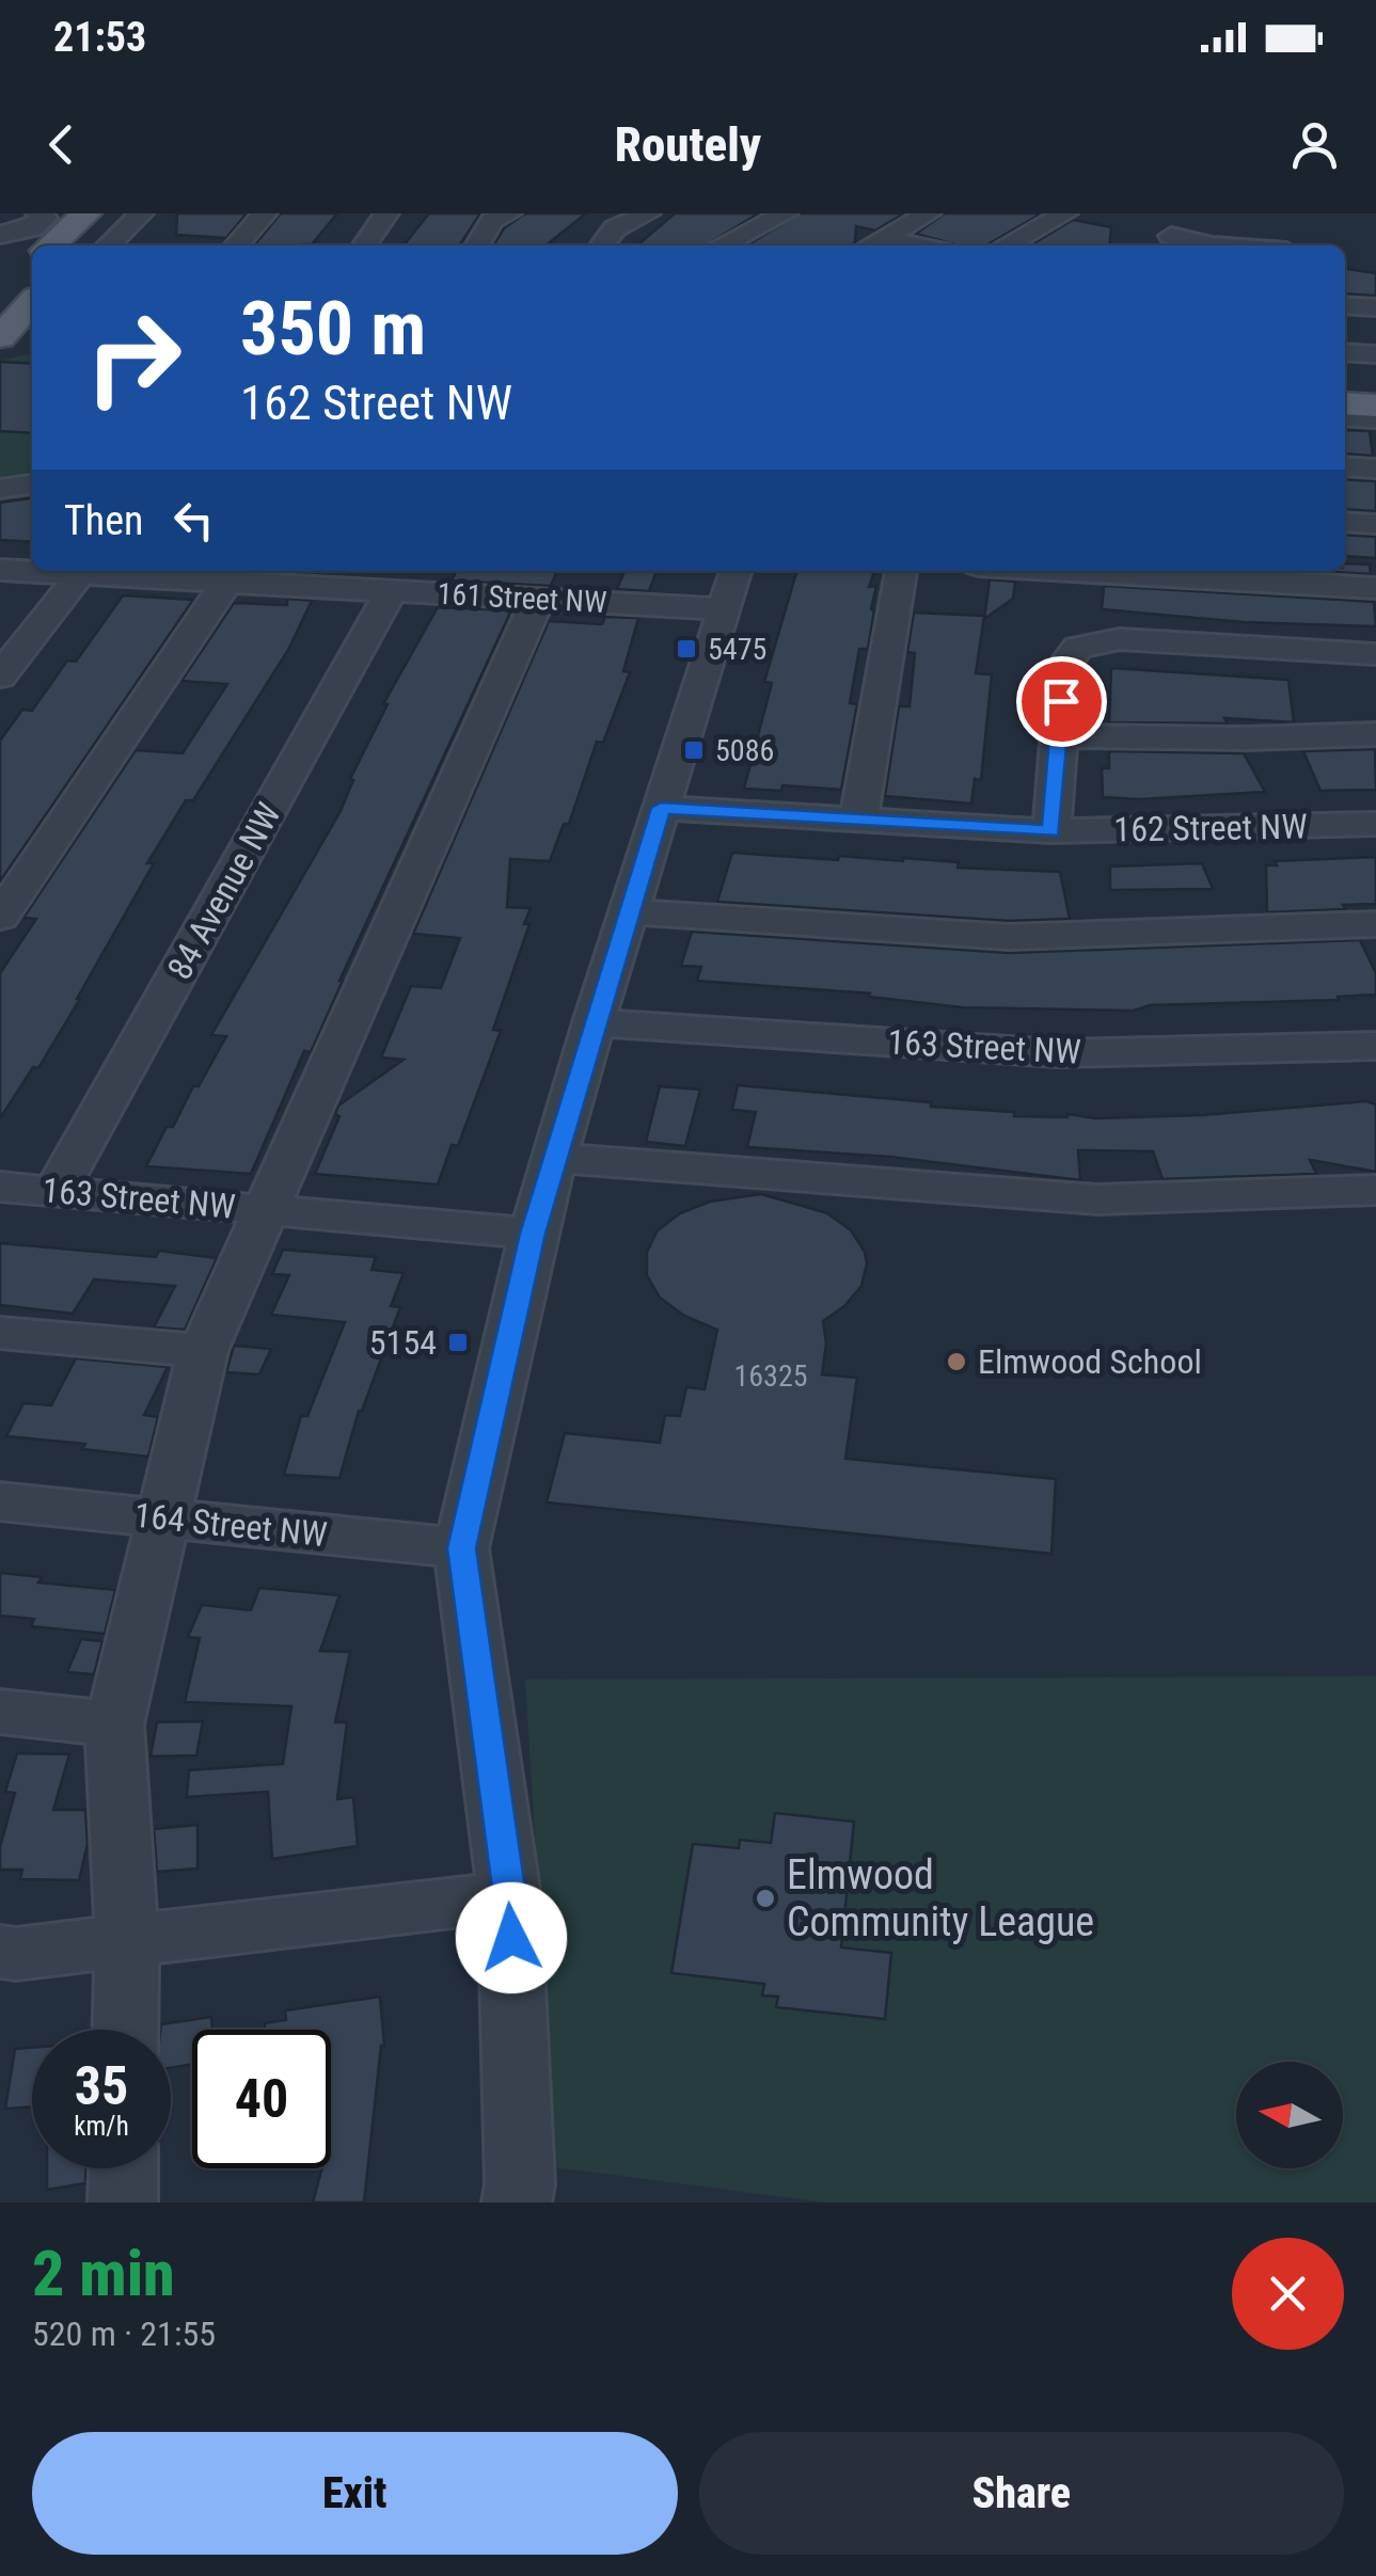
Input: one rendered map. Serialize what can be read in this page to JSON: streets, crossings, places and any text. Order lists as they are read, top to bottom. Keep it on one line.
{"streets":{"street":["161 Street NW","162 Street NW","84 Avenue NW","163 Street NW","164 Street NW"]},"crossings":[["161 Street NW","84 Avenue NW"],["84 Avenue NW","163 Street NW"]],"places":{"transit":["5475","5086","5154"],"other":["Elmwood School","Elmwood Community League"]},"house_numbers":["16325"],"north":"left","page":{"status":"21:53","header":"Routely","turn":["350 m","162 Street NW"],"then":"Then","speed":"35 km/h","limit":"40","heading":["2 min","520 m · 21:55"],"buttons":["Exit","Share"]}}
